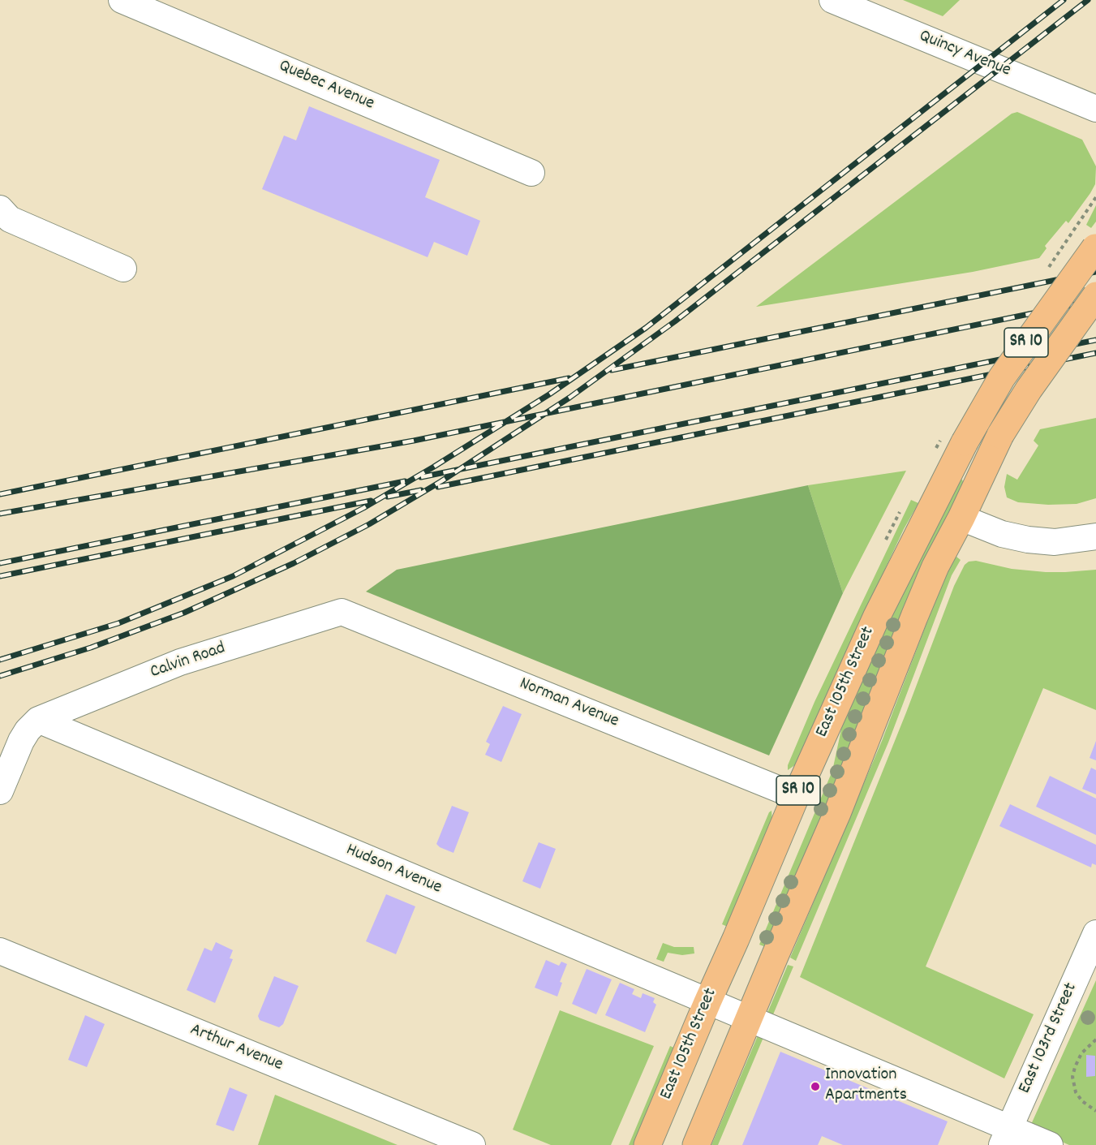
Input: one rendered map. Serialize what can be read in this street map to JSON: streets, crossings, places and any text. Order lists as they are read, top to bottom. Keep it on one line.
{"streets":{"main road":["SR 10","East 105th Street"],"street":["Quincy Avenue","Quebec Avenue","Calvin Road","Norman Avenue","Hudson Avenue","East 103rd Street","Arthur Avenue"]},"crossings":[["Calvin Road","Norman Avenue"],["Calvin Road","Hudson Avenue"],["East 105th Street","Norman Avenue"],["East 105th Street","Hudson Avenue"],["Hudson Avenue","East 103rd Street"]],"places":["Innovation Apartments"]}
